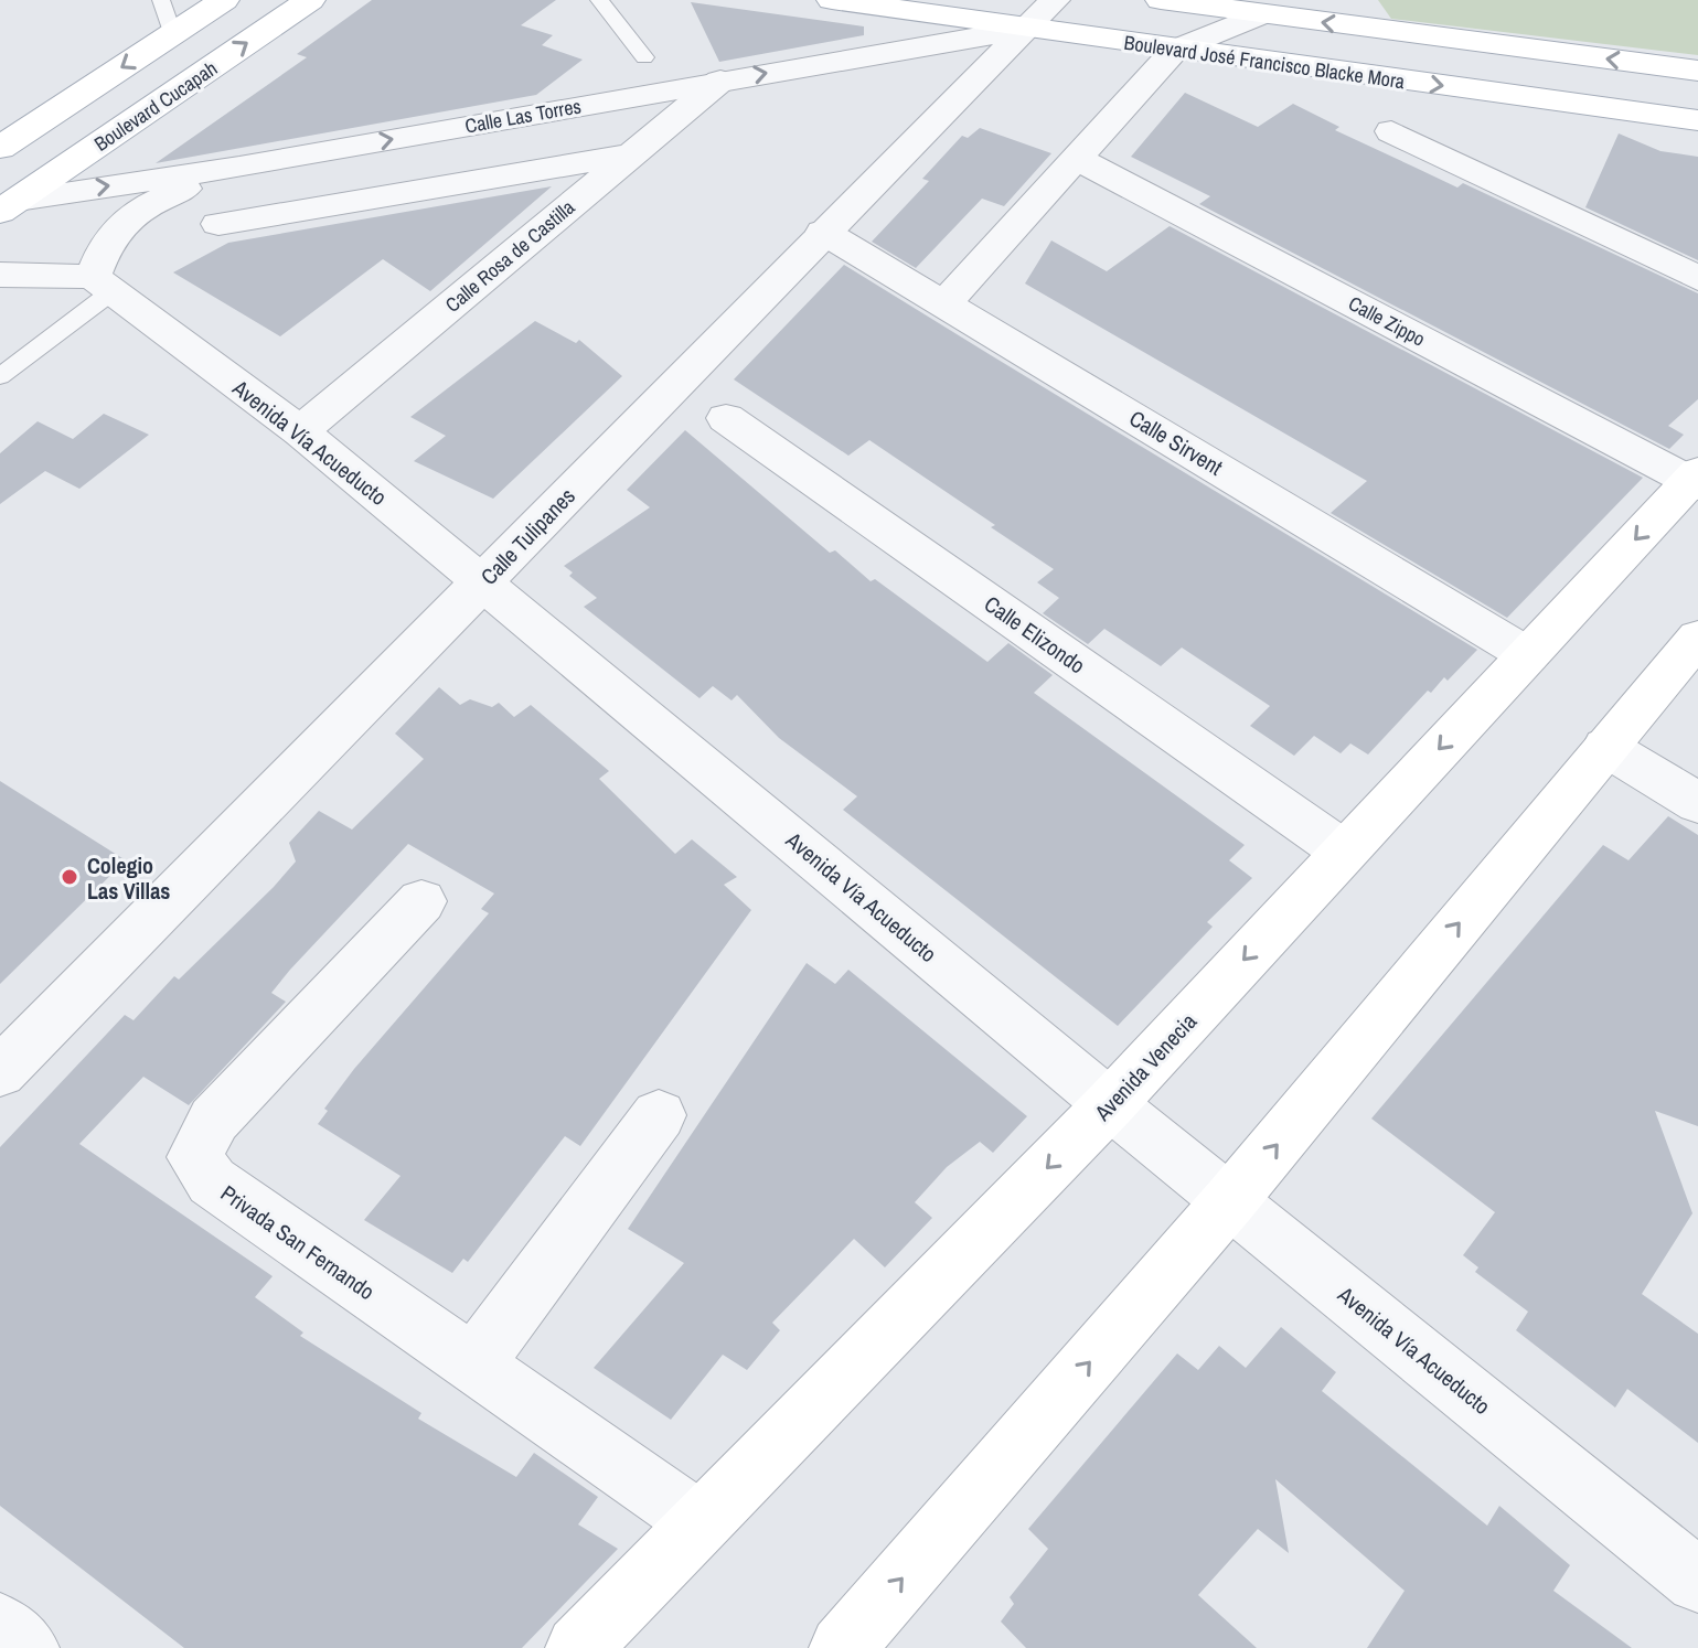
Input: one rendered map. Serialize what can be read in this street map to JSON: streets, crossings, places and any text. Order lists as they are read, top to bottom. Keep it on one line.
{"streets":{"main road":["Boulevard José Francisco Blacke Mora","Boulevard Cucapah","Avenida Venecia"],"street":["Calle Las Torres","Calle Rosa de Castilla","Calle Zippo","Avenida Vía Acueducto","Calle Sirvent","Calle Tulipanes","Calle Elizondo","Privada San Fernando"]},"crossings":[["Boulevard José Francisco Blacke Mora","Calle Las Torres"],["Boulevard José Francisco Blacke Mora","Calle Tulipanes"],["Boulevard Cucapah","Calle Las Torres"],["Calle Las Torres","Calle Rosa de Castilla"],["Calle Las Torres","Calle Tulipanes"],["Calle Rosa de Castilla","Avenida Vía Acueducto"],["Calle Zippo","Avenida Venecia"],["Avenida Vía Acueducto","Calle Tulipanes"],["Avenida Vía Acueducto","Avenida Venecia"],["Calle Sirvent","Calle Tulipanes"],["Calle Sirvent","Avenida Venecia"],["Calle Elizondo","Avenida Venecia"],["Avenida Venecia","Privada San Fernando"]],"places":["Colegio Las Villas"]}
